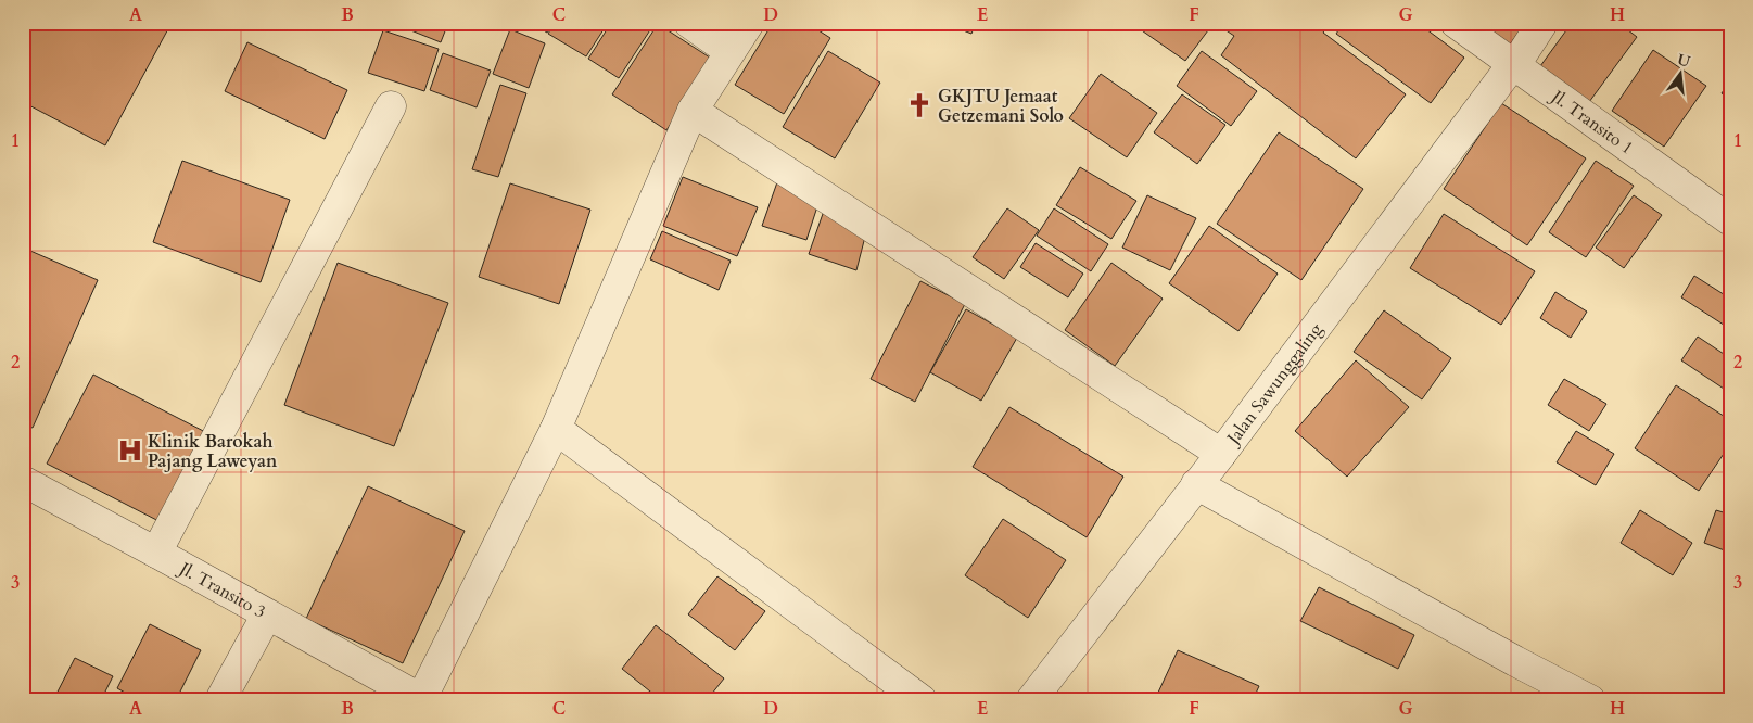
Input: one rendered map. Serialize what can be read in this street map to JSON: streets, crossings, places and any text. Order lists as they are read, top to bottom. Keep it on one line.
{"streets":{"street":["Jl. Transito 1","Jalan Sawunggaling","Jl. Transito 3"]},"crossings":[["Jl. Transito 1","Jalan Sawunggaling"]],"places":{"church":["GKJTU Jemaat Getzemani Solo"],"hospital":["Klinik Barokah Pajang Laweyan"]},"north":"top","grid":{"columns":["A","B","C","D","E","F","G","H"],"rows":["1","2","3"]}}
